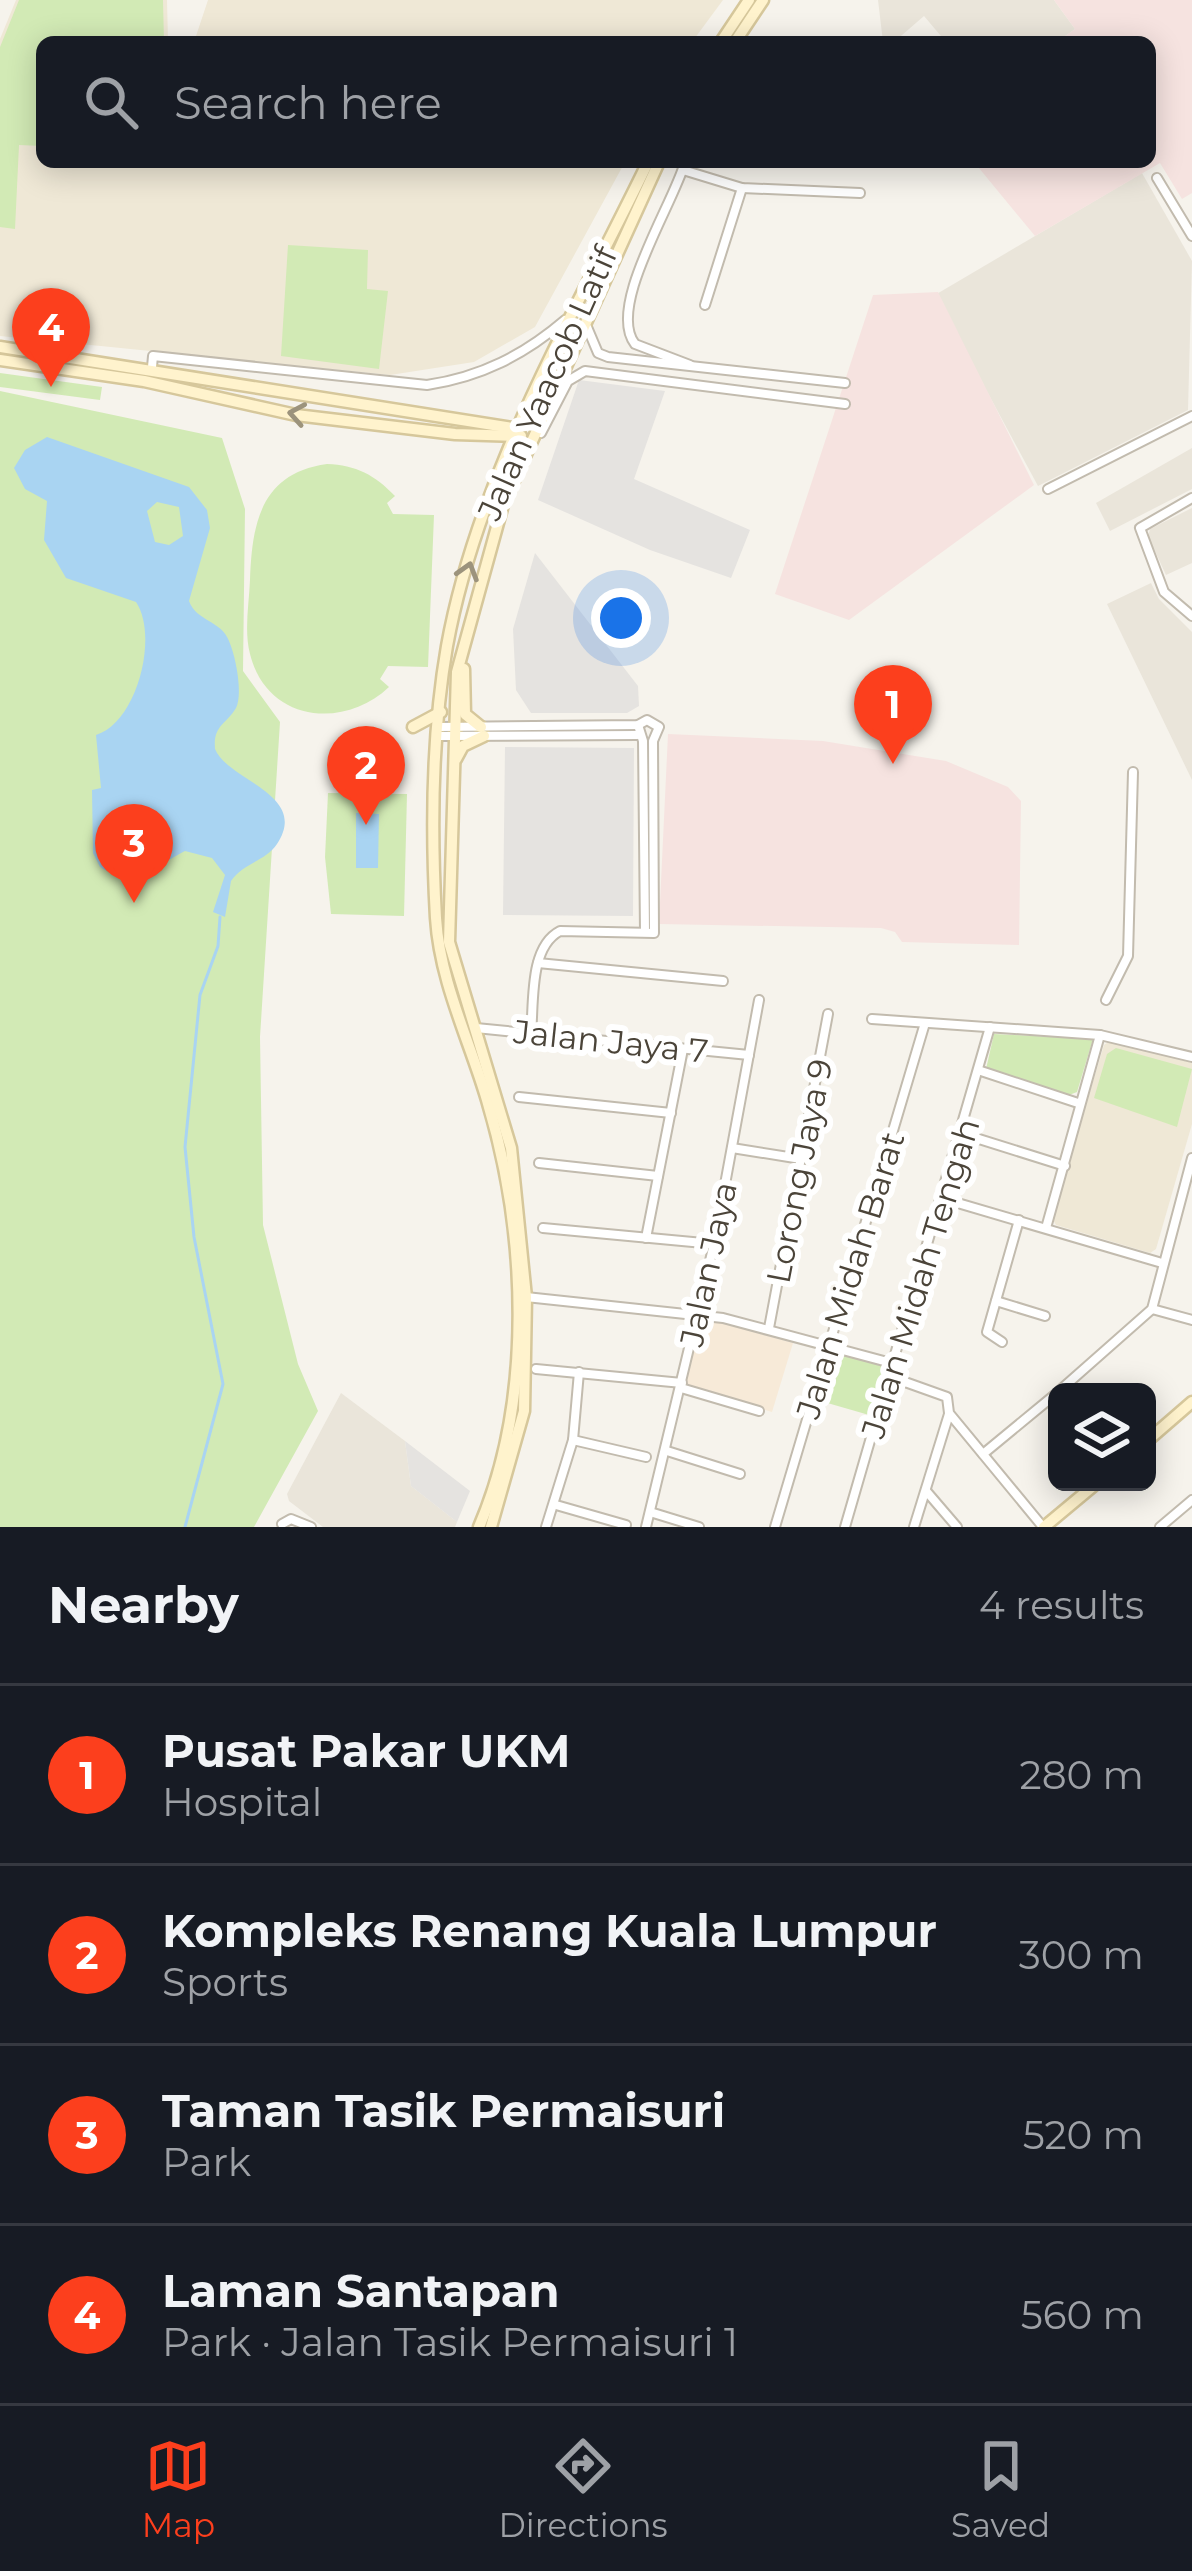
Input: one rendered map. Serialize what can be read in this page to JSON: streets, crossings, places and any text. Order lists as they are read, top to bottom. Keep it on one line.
{"streets":{"street":["Jalan Yaacob Latif","Jalan Jaya 7","Lorong Jaya 9","Jalan Jaya","Jalan Midah Barat","Jalan Midah Tengah"]},"crossings":[["Jalan Yaacob Latif","Jalan Jaya 7"],["Jalan Jaya 7","Jalan Jaya"]],"page":{"search":"Search here","pins":["4","1","2","3"],"heading":["Nearby","4 results"],"list":[{"mark":"1","name":"Pusat Pakar UKM","note":"Hospital","value":"280 m"},{"mark":"2","name":"Kompleks Renang Kuala Lumpur","note":"Sports","value":"300 m"},{"mark":"3","name":"Taman Tasik Permaisuri","note":"Park","value":"520 m"},{"mark":"4","name":"Laman Santapan","note":"Park · Jalan Tasik Permaisuri 1","value":"560 m"}],"nav":["Map","Directions","Saved"]}}
